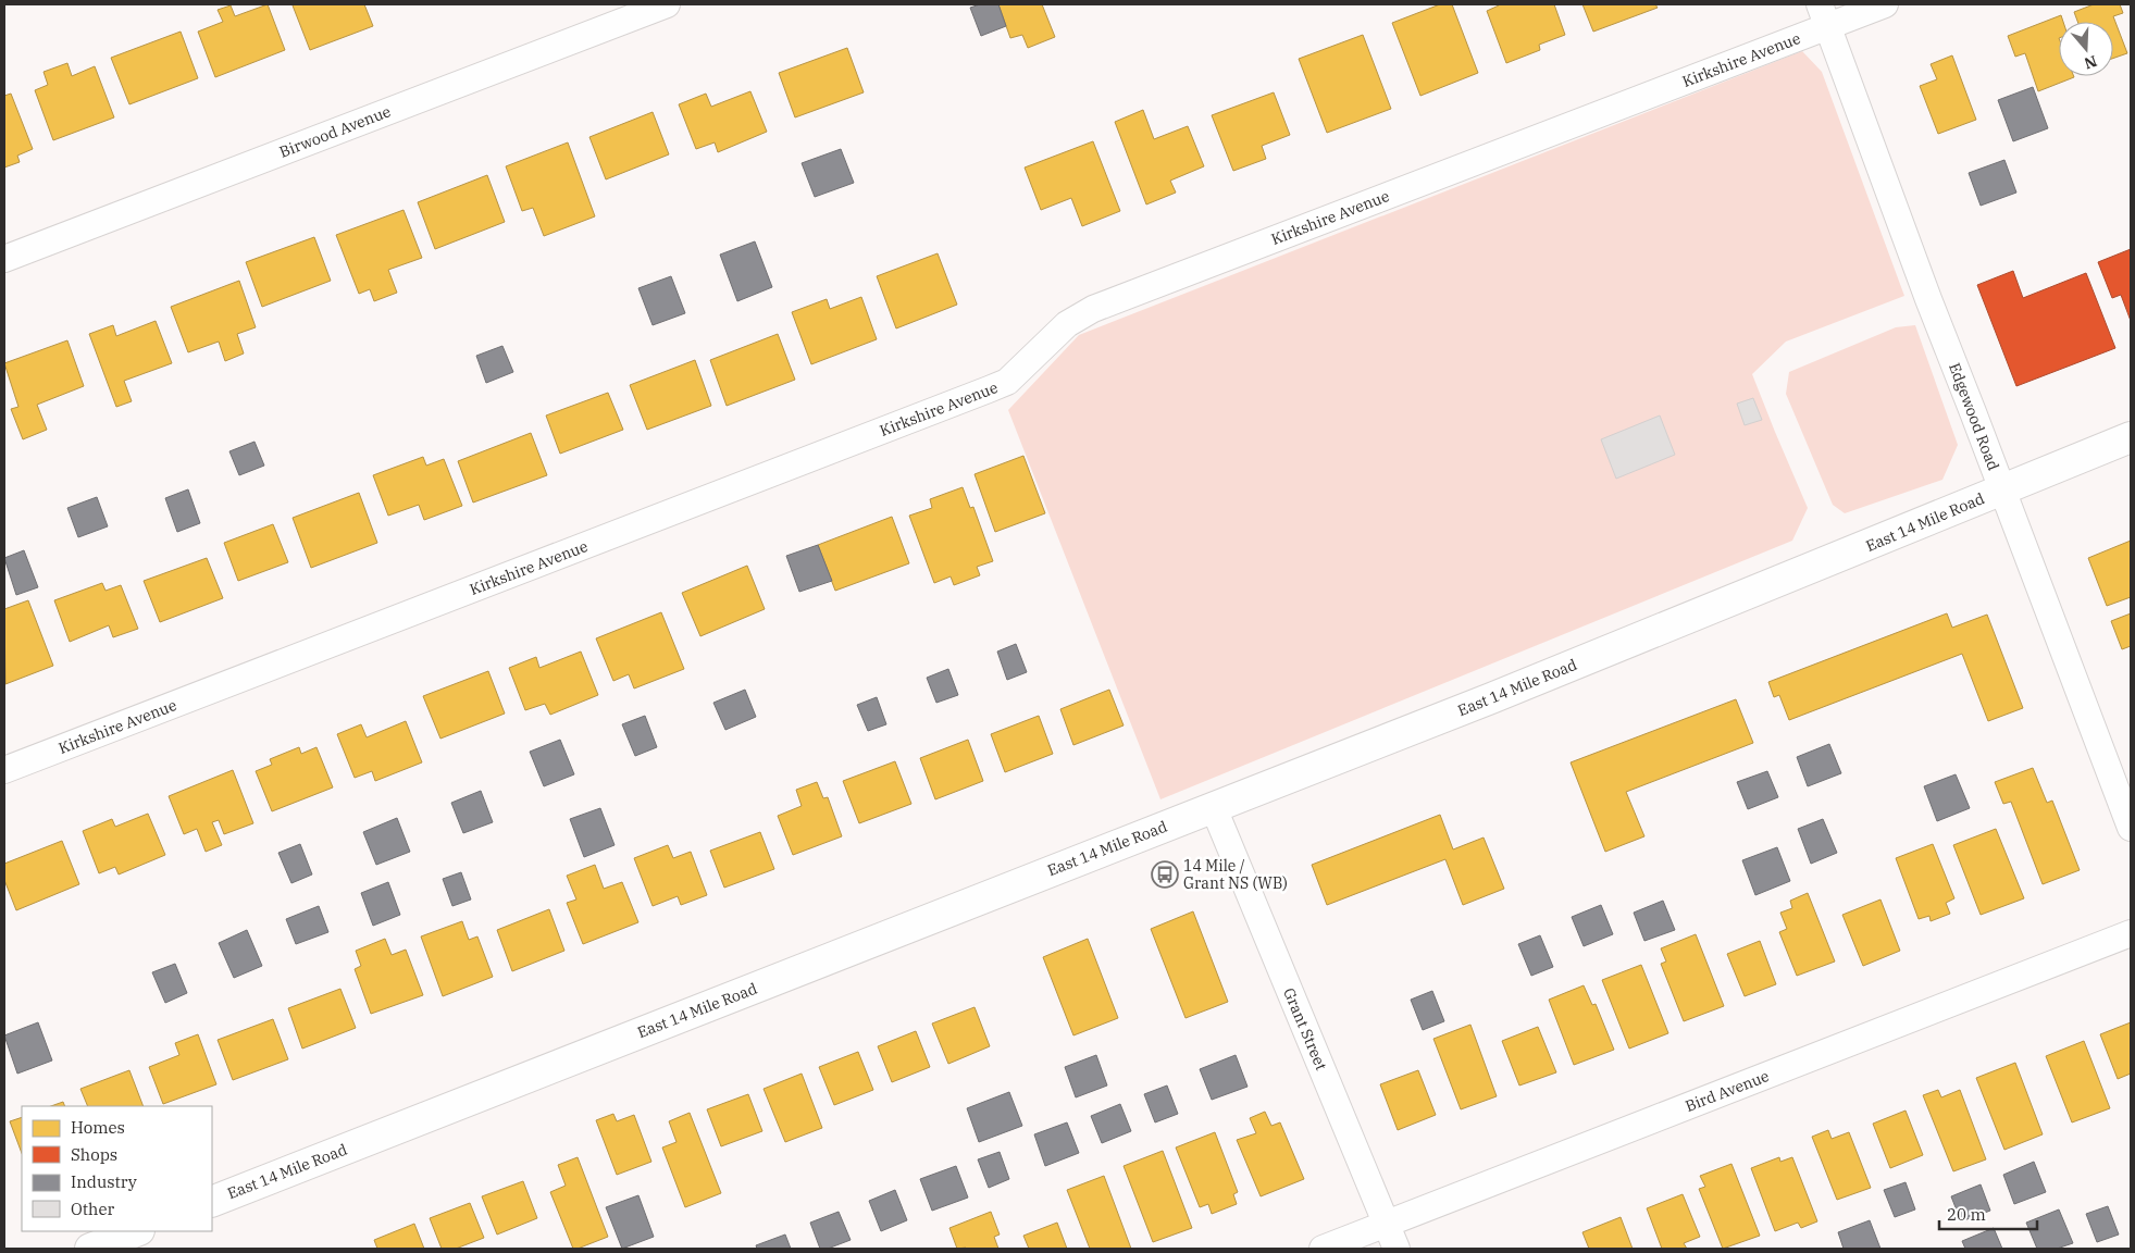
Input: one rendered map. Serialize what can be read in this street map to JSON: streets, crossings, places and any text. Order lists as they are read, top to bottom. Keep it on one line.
{"streets":{"main road":["East 14 Mile Road"],"street":["Kirkshire Avenue","Birwood Avenue","Edgewood Road","Grant Street","Bird Avenue"]},"crossings":[["Kirkshire Avenue","Edgewood Road"],["Edgewood Road","East 14 Mile Road"],["East 14 Mile Road","Grant Street"],["Grant Street","Bird Avenue"]],"places":{"bus stop":["14 Mile / Grant NS (WB)"]},"legend":["Homes","Shops","Industry","Other"],"scale_bar":"20 m","north":"bottom"}
